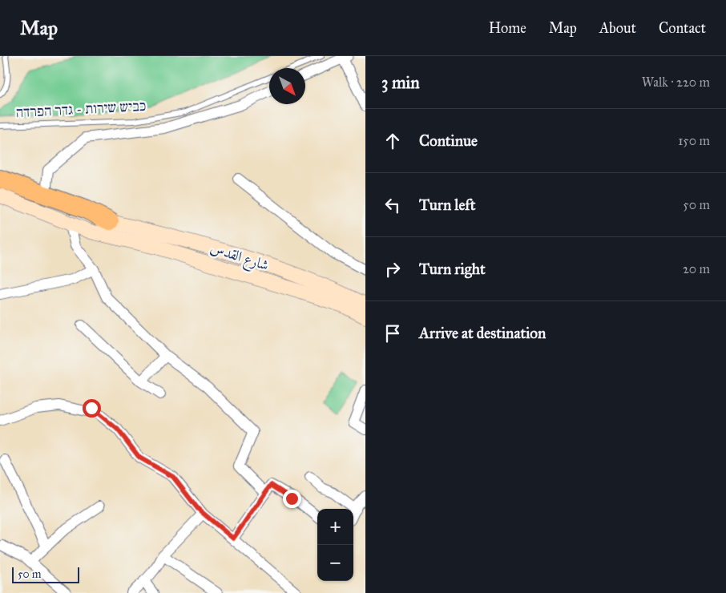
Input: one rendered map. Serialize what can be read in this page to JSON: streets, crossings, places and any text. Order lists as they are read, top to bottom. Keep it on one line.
{"streets":{"main road":["شارع القدس"],"lane":["כביש שירות - גדר הפרדה"]},"scale_bar":"50 m","north":"bottom right","page":{"header":"Map","nav":["Home","Map","About","Contact"],"heading":["3 min","Walk · 220 m"],"list":[["Continue","150 m"],["Turn left","50 m"],["Turn right","20 m"],"Arrive at destination"],"map_buttons":["+","−"],"scale":"50 m"}}
